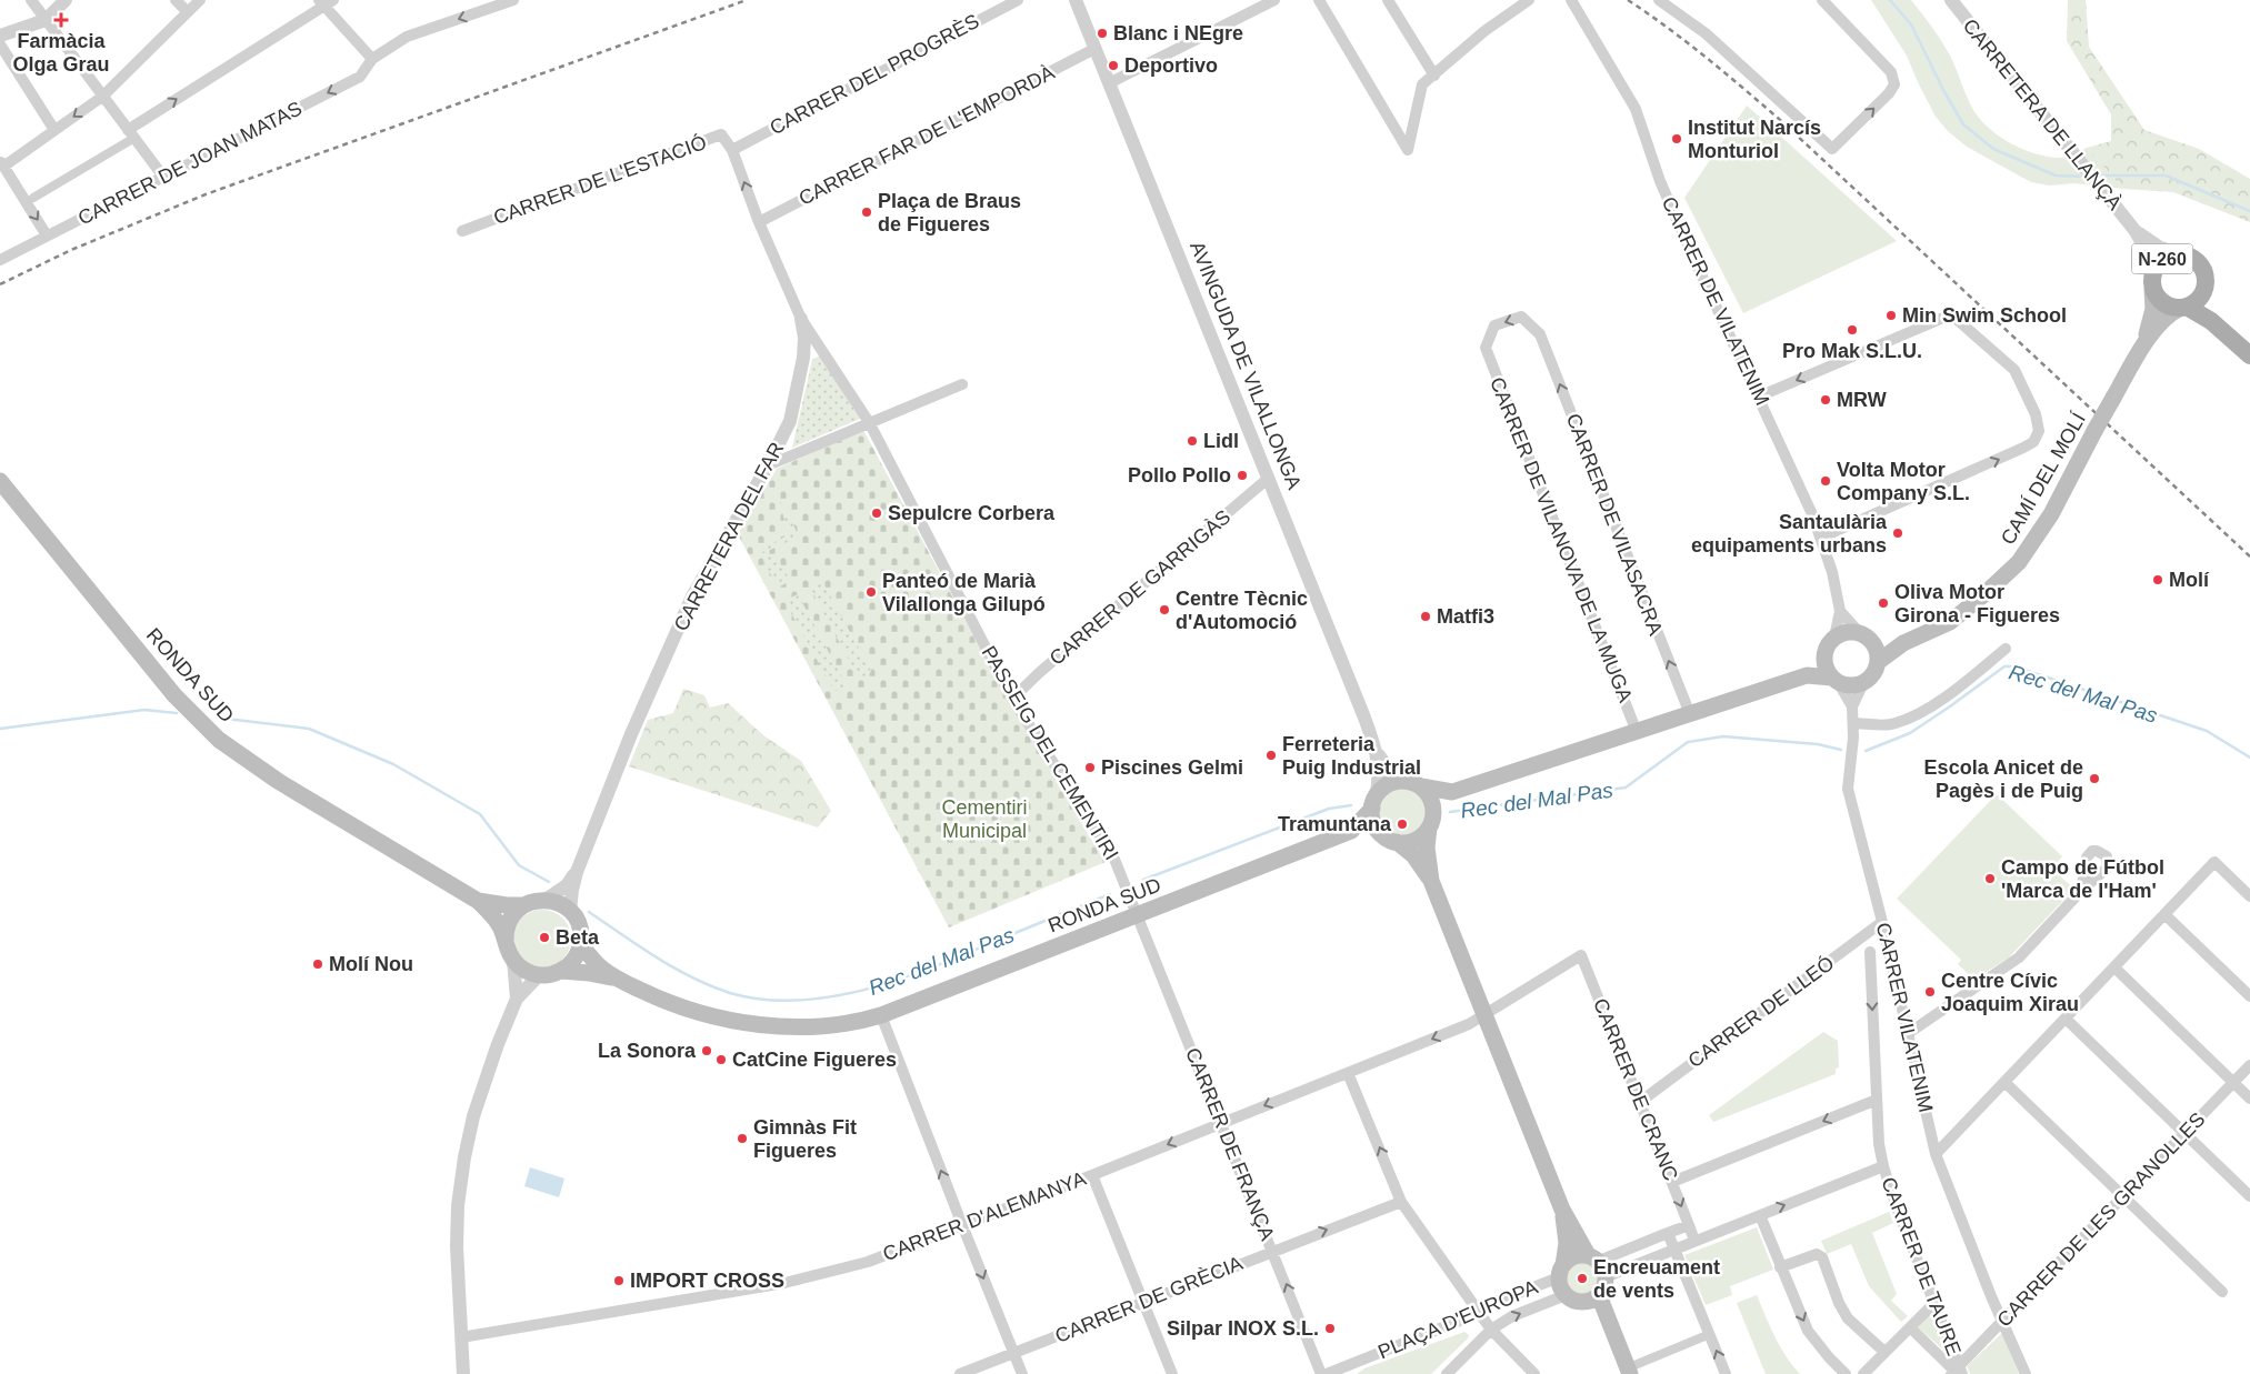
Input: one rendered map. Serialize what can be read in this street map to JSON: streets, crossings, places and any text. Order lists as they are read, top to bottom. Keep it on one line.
{"streets":{"main road":["N-260","CAMÍ DEL MOLÍ","RONDA SUD"],"street":["CARRER DEL PROGRÈS","CARRETERA DE LLANÇÀ","CARRER FAR DE L'EMPORDÀ","CARRER DE JOAN MATAS","CARRER DE L'ESTACIÓ","CARRER DE VILATENIM","AVINGUDA DE VILALLONGA","CARRER DE VILASACRA","CARRETERA DEL FAR","CARRER DE VILANOVA DE LA MUGA","CARRER DE GARRIGÀS","PASSEIG DEL CEMENTIRI","CARRER DE LLEÓ","CARRER VILATENIM","CARRER DE CRANC","CARRER DE FRANÇA","CARRER D'ALEMANYA","CARRER DE LES GRANOLLES","CARRER DE TAURE","CARRER DE GRÈCIA","PLAÇA D'EUROPA"]},"crossings":[["CARRER DEL PROGRÈS","CARRER DE L'ESTACIÓ"],["CARRER DEL PROGRÈS","PASSEIG DEL CEMENTIRI"],["CARRETERA DE LLANÇÀ","N-260"],["CARRETERA DE LLANÇÀ","CAMÍ DEL MOLÍ"],["CARRER FAR DE L'EMPORDÀ","AVINGUDA DE VILALLONGA"],["CARRER FAR DE L'EMPORDÀ","PASSEIG DEL CEMENTIRI"],["CARRER DE L'ESTACIÓ","PASSEIG DEL CEMENTIRI"],["N-260","CAMÍ DEL MOLÍ"],["CARRER DE VILATENIM","CAMÍ DEL MOLÍ"],["CARRER DE VILATENIM","CARRER VILATENIM"],["AVINGUDA DE VILALLONGA","CARRER DE GARRIGÀS"],["AVINGUDA DE VILALLONGA","RONDA SUD"],["CAMÍ DEL MOLÍ","CARRER VILATENIM"],["CARRER DE VILASACRA","CARRER DE VILANOVA DE LA MUGA"],["CARRETERA DEL FAR","RONDA SUD"],["CARRETERA DEL FAR","PASSEIG DEL CEMENTIRI"],["CARRER DE GARRIGÀS","PASSEIG DEL CEMENTIRI"],["RONDA SUD","PASSEIG DEL CEMENTIRI"],["RONDA SUD","CARRER DE FRANÇA"],["PASSEIG DEL CEMENTIRI","CARRER DE FRANÇA"],["CARRER DE LLEÓ","CARRER VILATENIM"],["CARRER DE LLEÓ","CARRER DE CRANC"],["CARRER VILATENIM","CARRER DE LES GRANOLLES"],["CARRER DE CRANC","CARRER D'ALEMANYA"],["CARRER DE FRANÇA","CARRER D'ALEMANYA"],["CARRER DE FRANÇA","CARRER DE GRÈCIA"],["CARRER DE LES GRANOLLES","CARRER DE TAURE"]],"one_way":["CARRER DE VILASACRA","CARRER D'ALEMANYA"],"water":["Rec del Mal Pas"],"parks":["Cementiri Municipal"],"places":{"health":["Farmàcia Olga Grau"],"other":["Blanc i NEgre","Deportivo","Institut Narcís Monturiol","Plaça de Braus de Figueres","Min Swim School","Pro Mak S.L.U.","MRW","Lidl","Pollo Pollo","Volta Motor Company S.L.","Sepulcre Corbera","Santaulària equipaments urbans","Molí","Panteó de Marià Vilallonga Gilupó","Oliva Motor Girona - Figueres","Centre Tècnic d'Automoció","Matfi3","Ferreteria Puig Industrial","Piscines Gelmi","Escola Anicet de Pagès i de Puig","Tramuntana","Campo de Fútbol 'Marca de l'Ham'","Beta","Molí Nou","Centre Cívic Joaquim Xirau","La Sonora","CatCine Figueres","Gimnàs Fit Figueres","Encreuament de vents","IMPORT CROSS","Silpar INOX S.L."]}}
